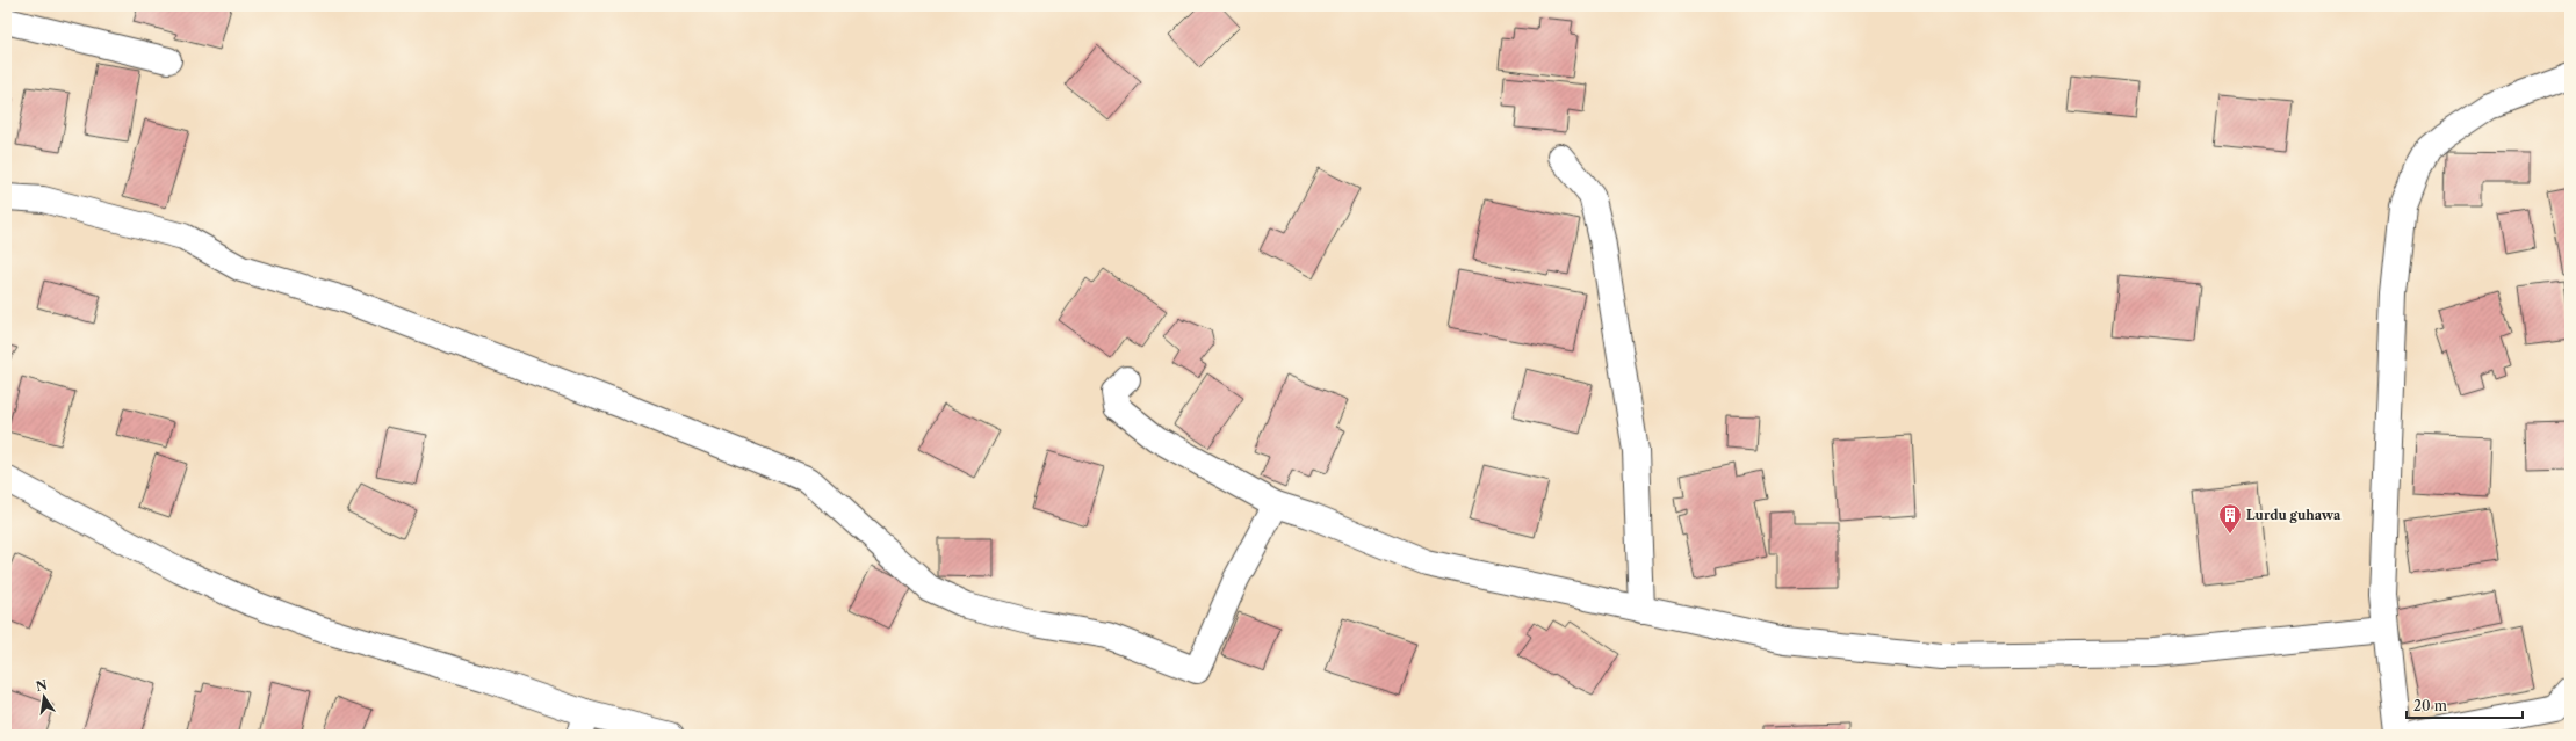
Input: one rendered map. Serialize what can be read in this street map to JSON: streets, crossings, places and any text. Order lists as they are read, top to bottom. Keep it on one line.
{"places":{"building":["Lurdu guhawa"]},"scale_bar":"20 m","north":"top"}
